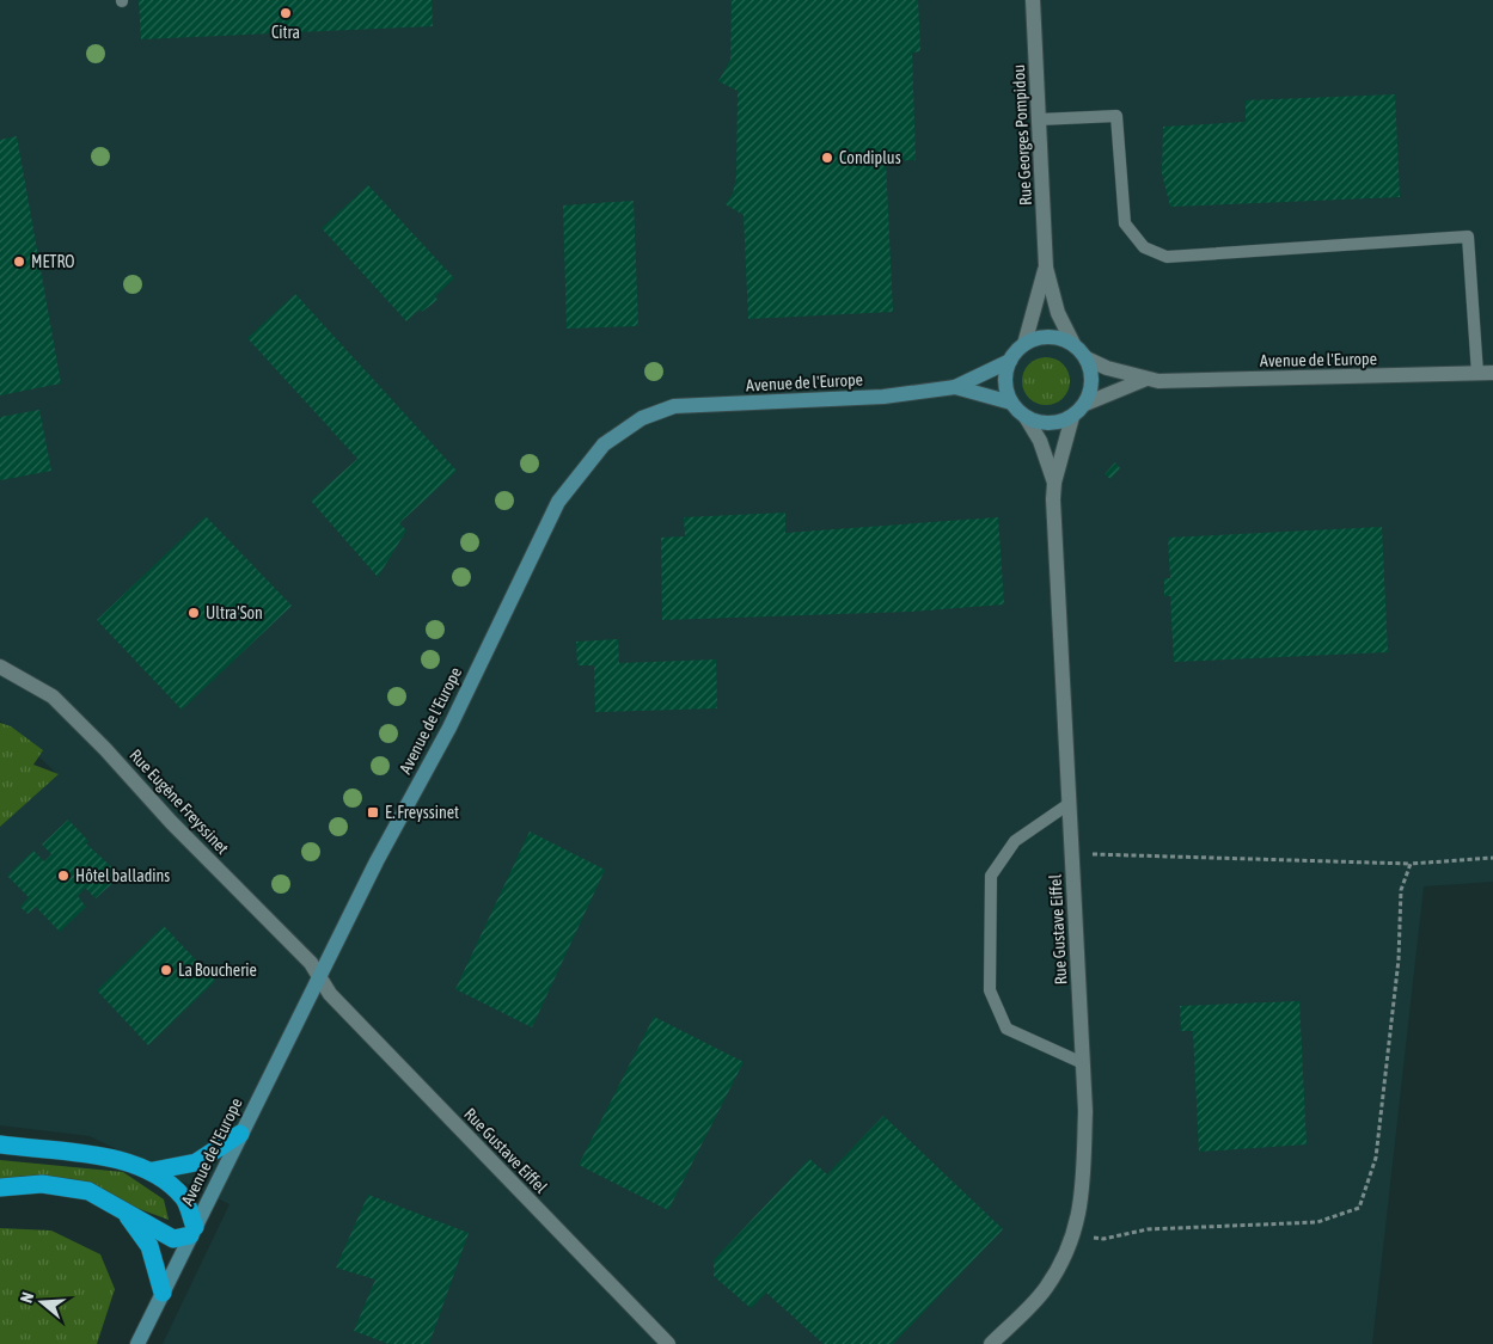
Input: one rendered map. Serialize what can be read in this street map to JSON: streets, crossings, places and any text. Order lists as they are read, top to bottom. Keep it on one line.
{"streets":{"street":["Rue Georges Pompidou","Avenue de l'Europe","Rue Eugène Freyssinet","Rue Gustave Eiffel"]},"crossings":[["Avenue de l'Europe","Rue Eugène Freyssinet"],["Avenue de l'Europe","Rue Gustave Eiffel"],["Rue Eugène Freyssinet","Rue Gustave Eiffel"]],"places":{"other":["Citra","Condiplus","METRO","Ultra'Son","Hôtel balladins","La Boucherie"],"transit":["E. Freyssinet"]},"north":"left"}
